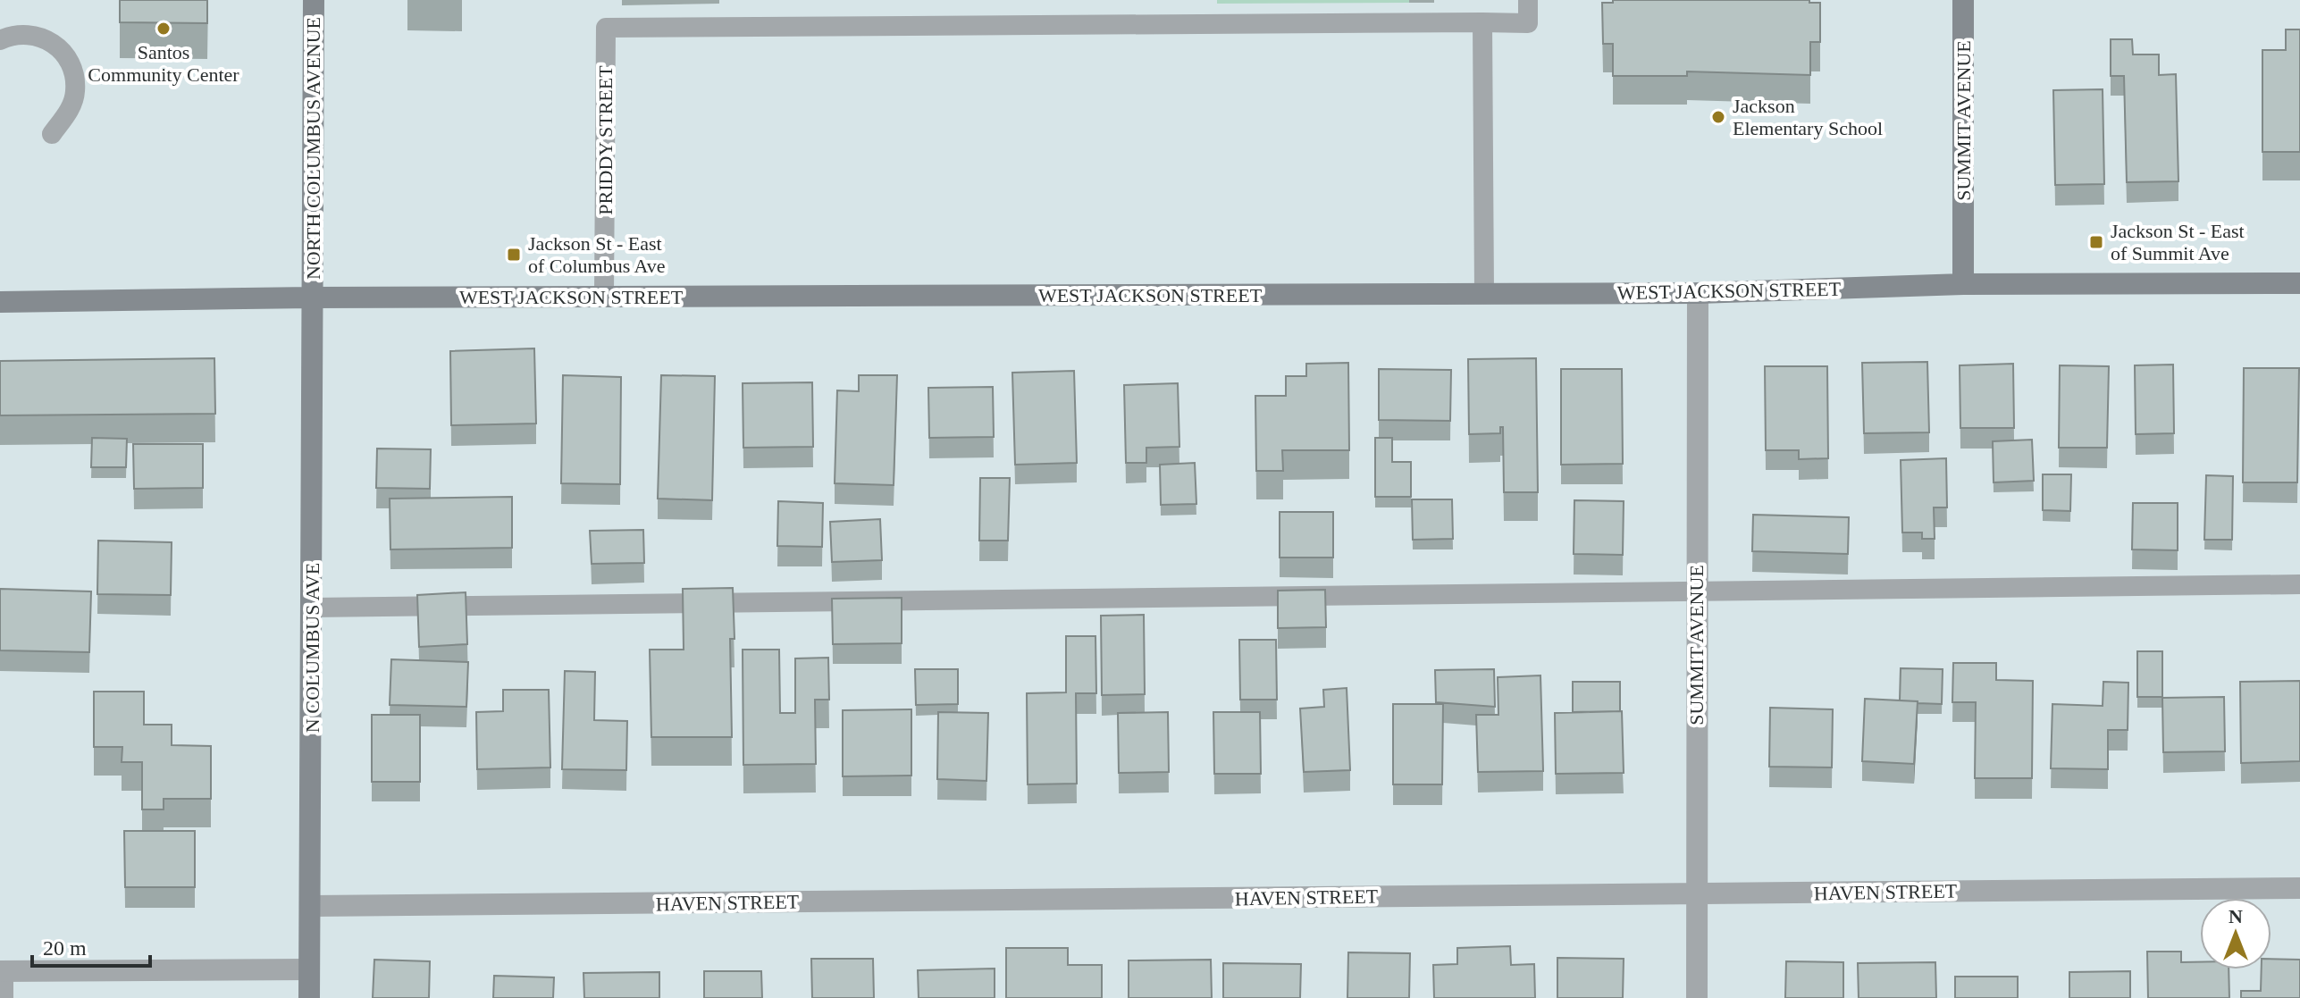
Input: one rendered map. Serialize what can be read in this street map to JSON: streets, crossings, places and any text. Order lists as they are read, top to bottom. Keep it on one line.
{"streets":{"street":["SUMMIT AVENUE","NORTH COLUMBUS AVENUE","WEST JACKSON STREET","N COLUMBUS AVE","HAVEN STREET"],"lane":["PRIDDY STREET"]},"crossings":[["SUMMIT AVENUE","WEST JACKSON STREET"],["SUMMIT AVENUE","HAVEN STREET"],["PRIDDY STREET","WEST JACKSON STREET"],["NORTH COLUMBUS AVENUE","WEST JACKSON STREET"],["NORTH COLUMBUS AVENUE","N COLUMBUS AVE"],["WEST JACKSON STREET","N COLUMBUS AVE"],["N COLUMBUS AVE","HAVEN STREET"]],"places":{"other":["Santos Community Center","Jackson Elementary School"],"transit":["Jackson St - East of Summit Ave","Jackson St - East of Columbus Ave"]},"scale_bar":"20 m","north":"top"}
